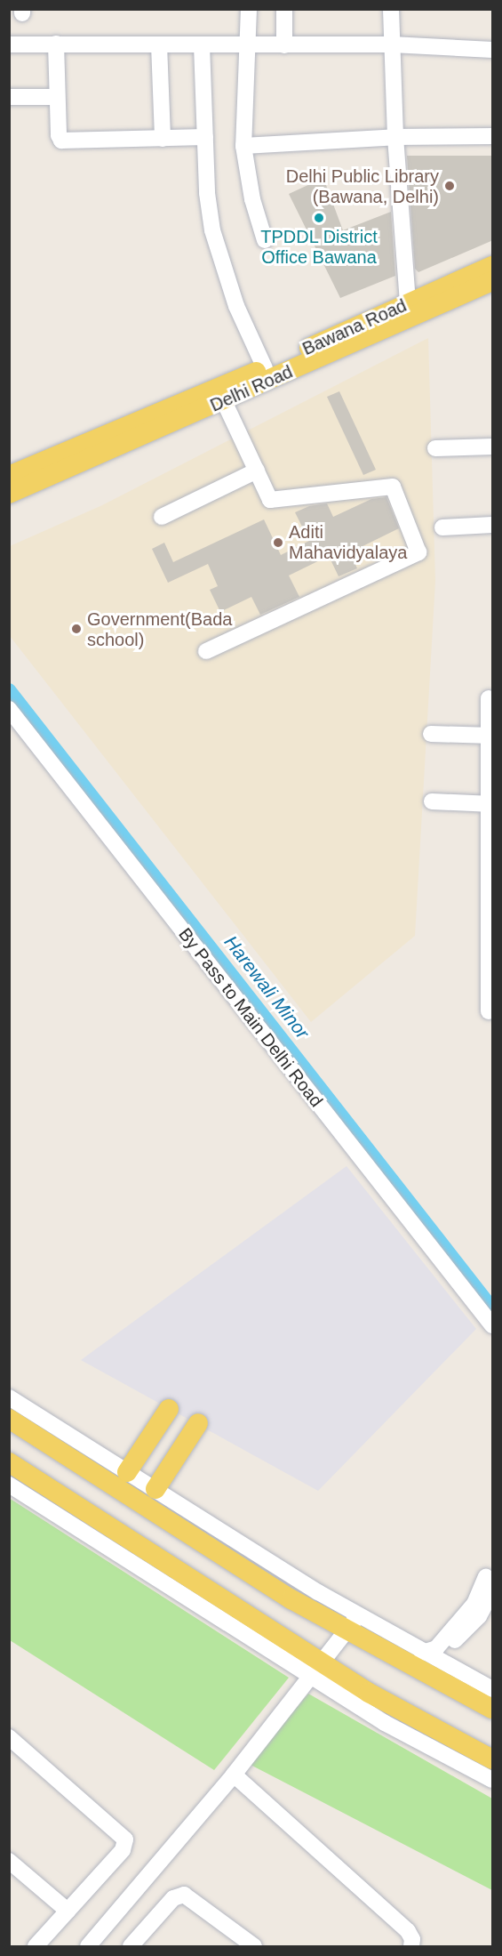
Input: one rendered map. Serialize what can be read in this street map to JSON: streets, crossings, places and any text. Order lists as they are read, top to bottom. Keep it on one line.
{"streets":{"main road":["Bawana Road","Delhi Road"],"street":["By Pass to Main Delhi Road"]},"crossings":[["Bawana Road","Delhi Road"]],"water":["Harewali Minor"],"places":["Delhi Public Library (Bawana, Delhi)","TPDDL District Office Bawana","Aditi Mahavidyalaya","Government(Bada school)"]}
